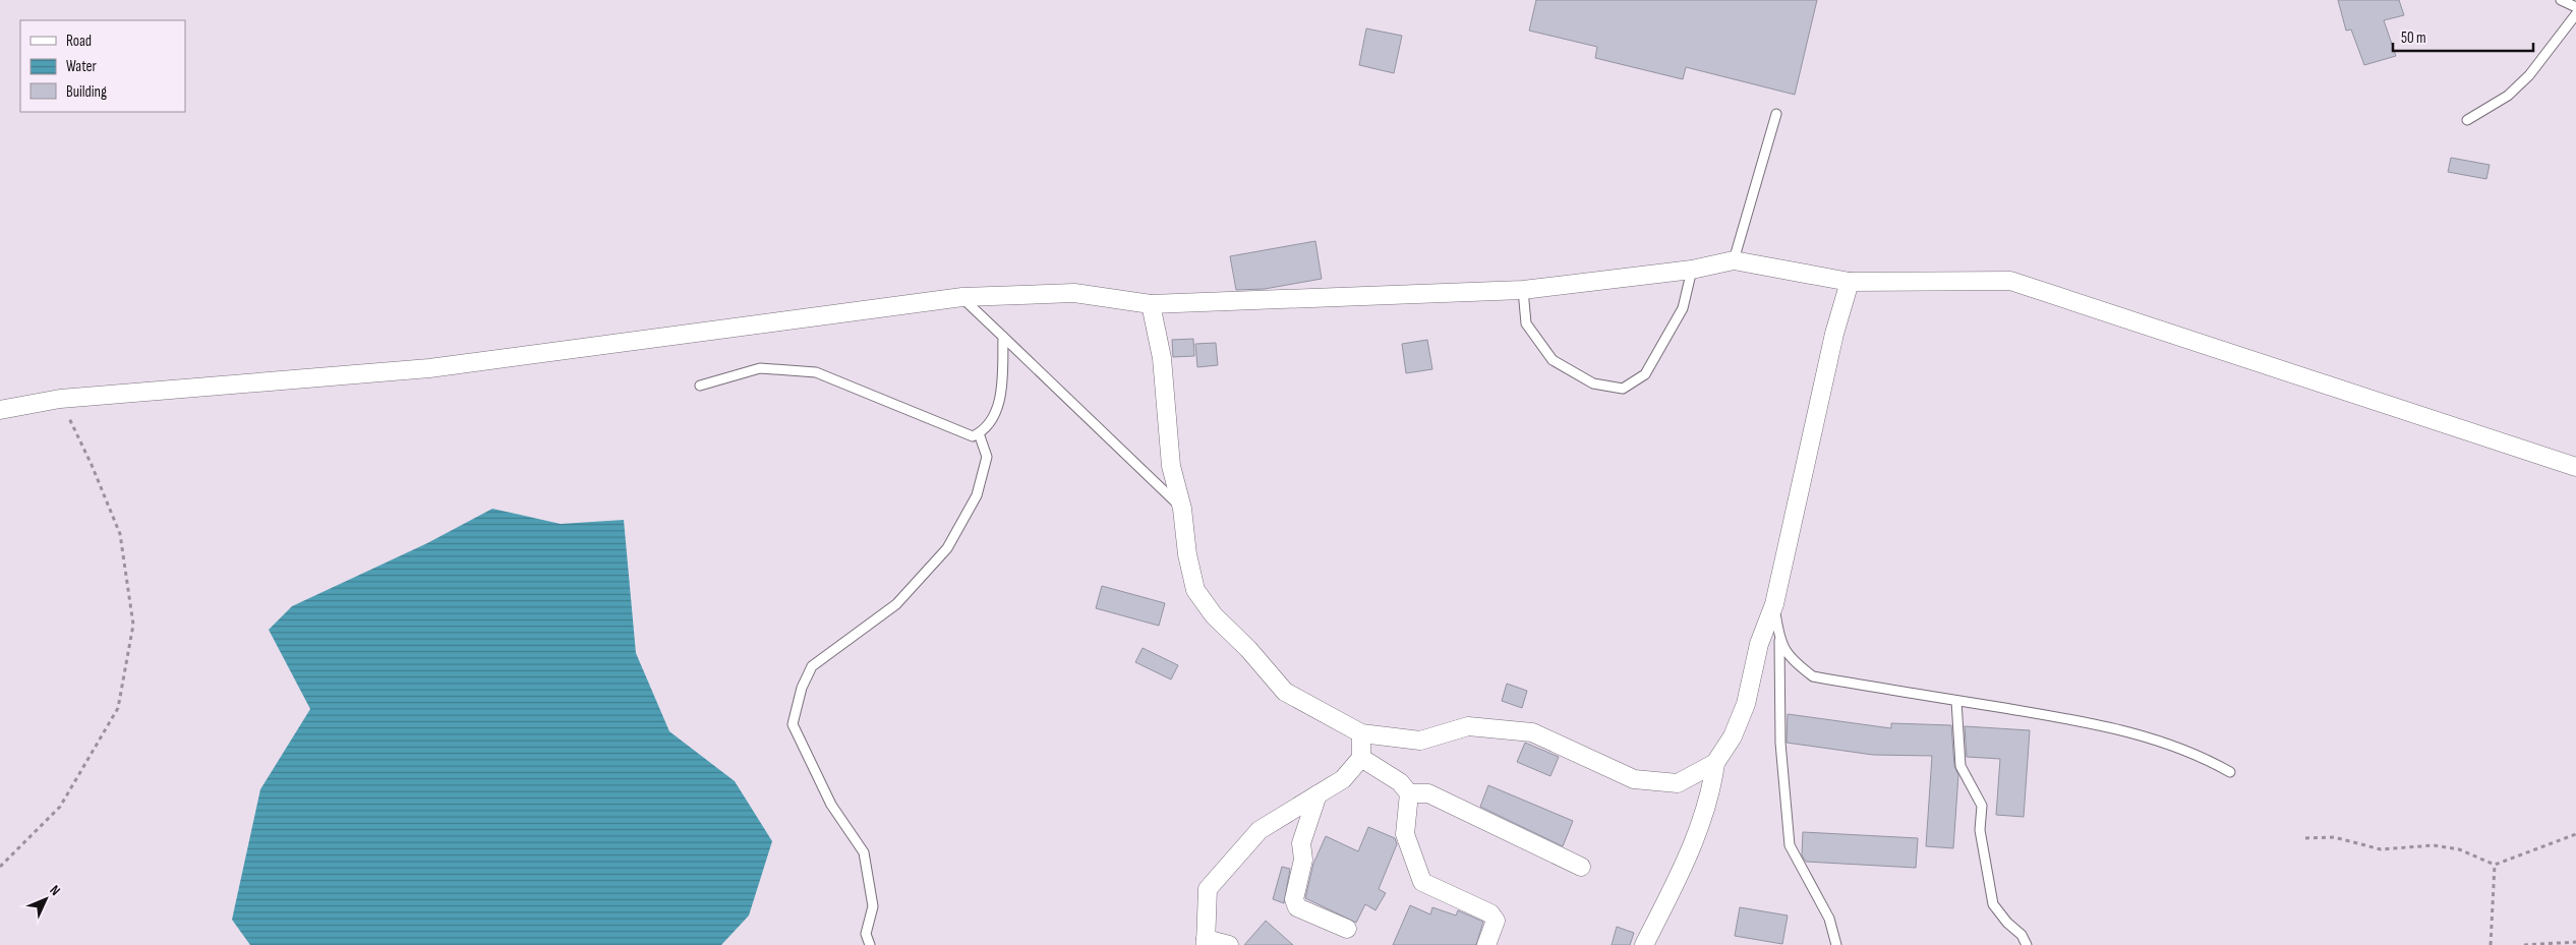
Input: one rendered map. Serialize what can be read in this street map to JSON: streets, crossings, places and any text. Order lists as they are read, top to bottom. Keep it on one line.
{"legend":["Road","Water","Building"],"scale_bar":"50 m","north":"top right"}
